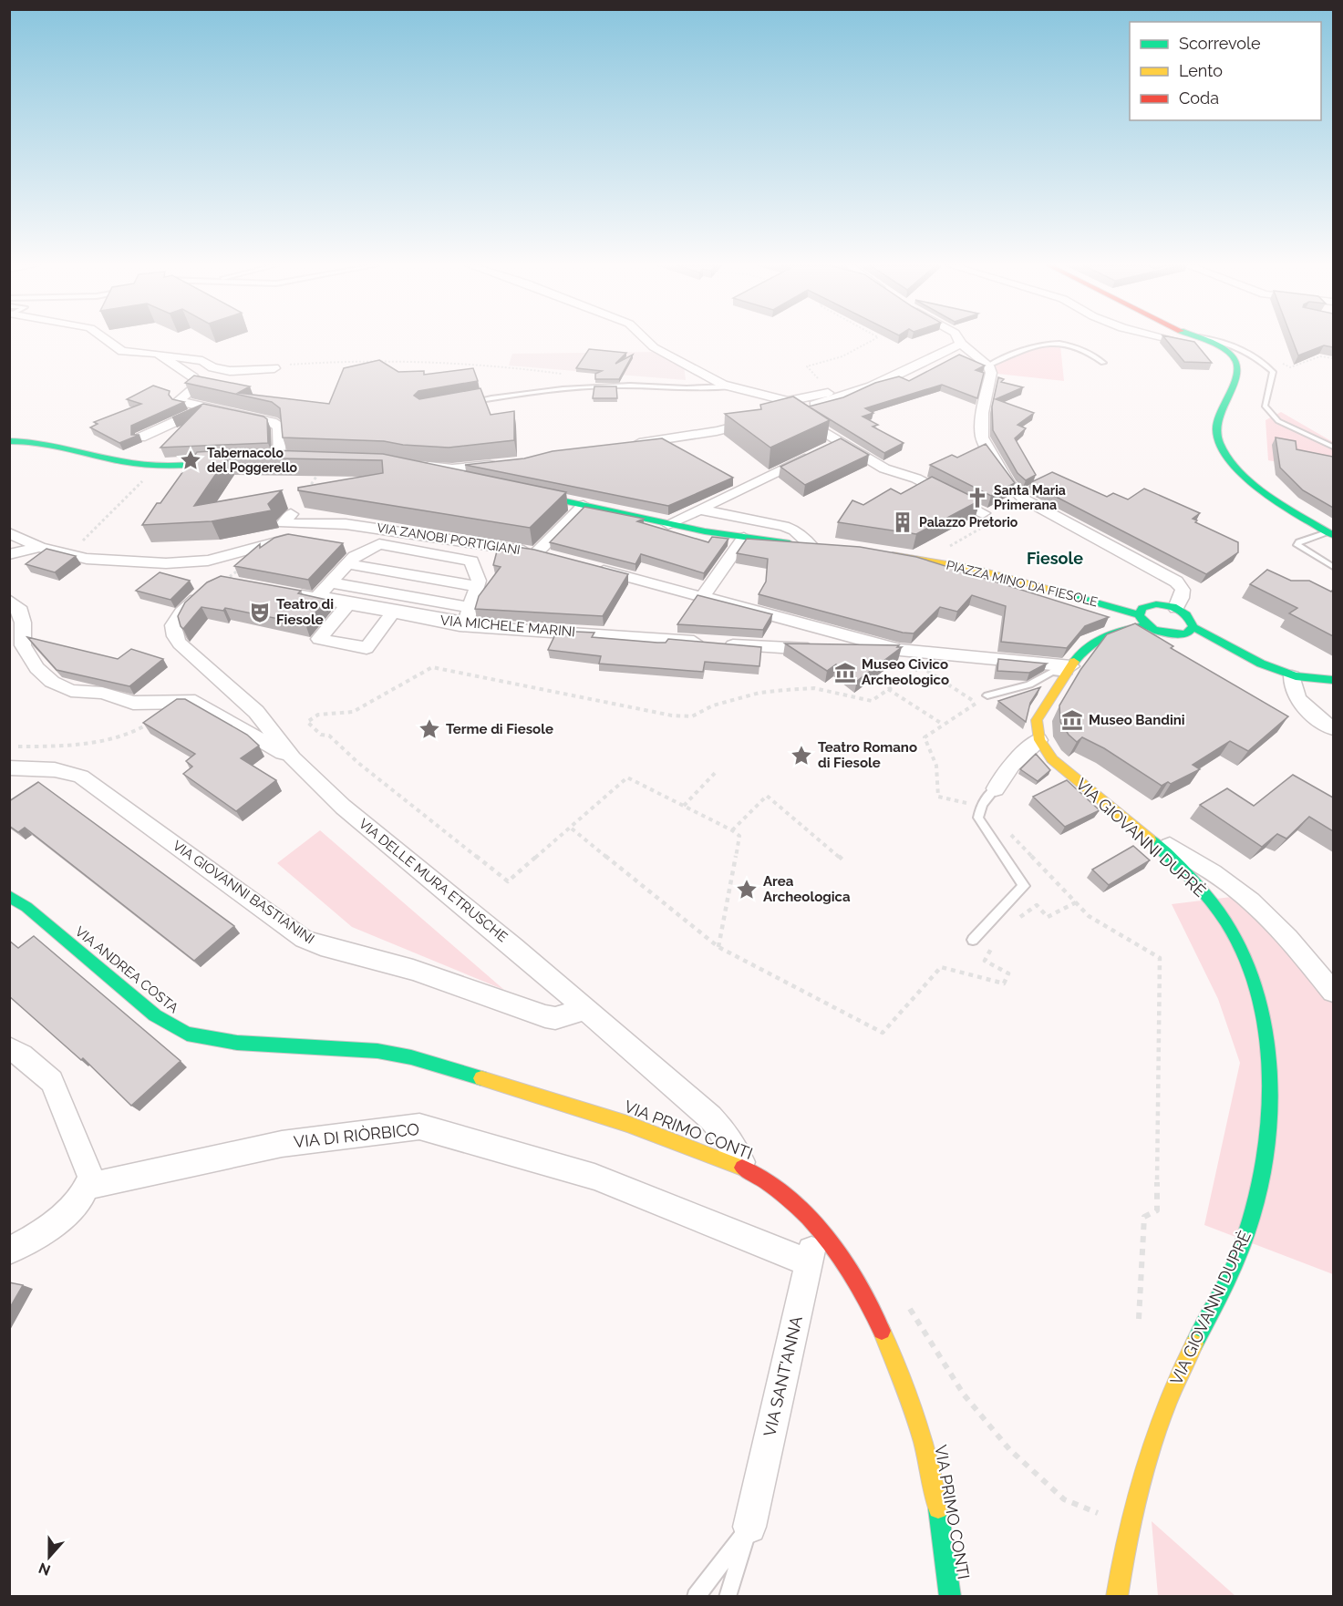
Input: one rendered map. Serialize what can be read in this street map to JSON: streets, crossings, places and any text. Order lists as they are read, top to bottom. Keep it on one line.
{"streets":{"main road":["PIAZZA MINO DA FIESOLE","VIA GIOVANNI DUPRÈ","VIA ANDREA COSTA","VIA PRIMO CONTI"],"street":["VIA ZANOBI PORTIGIANI","VIA MICHELE MARINI","VIA DELLE MURA ETRUSCHE","VIA GIOVANNI BASTIANINI","VIA DI RIÒRBICO","VIA SANT'ANNA"]},"crossings":[["VIA DELLE MURA ETRUSCHE","VIA GIOVANNI BASTIANINI"],["VIA DELLE MURA ETRUSCHE","VIA PRIMO CONTI"],["VIA ANDREA COSTA","VIA PRIMO CONTI"],["VIA PRIMO CONTI","VIA SANT'ANNA"],["VIA DI RIÒRBICO","VIA SANT'ANNA"]],"districts":["Fiesole"],"places":{"place":["Tabernacolo del Poggerello","Terme di Fiesole","Teatro Romano di Fiesole","Area Archeologica"],"church":["Santa Maria Primerana"],"building":["Palazzo Pretorio"],"theatre":["Teatro di Fiesole"],"museum":["Museo Civico Archeologico","Museo Bandini"]},"legend":["Scorrevole","Lento","Coda"],"north":"bottom"}
